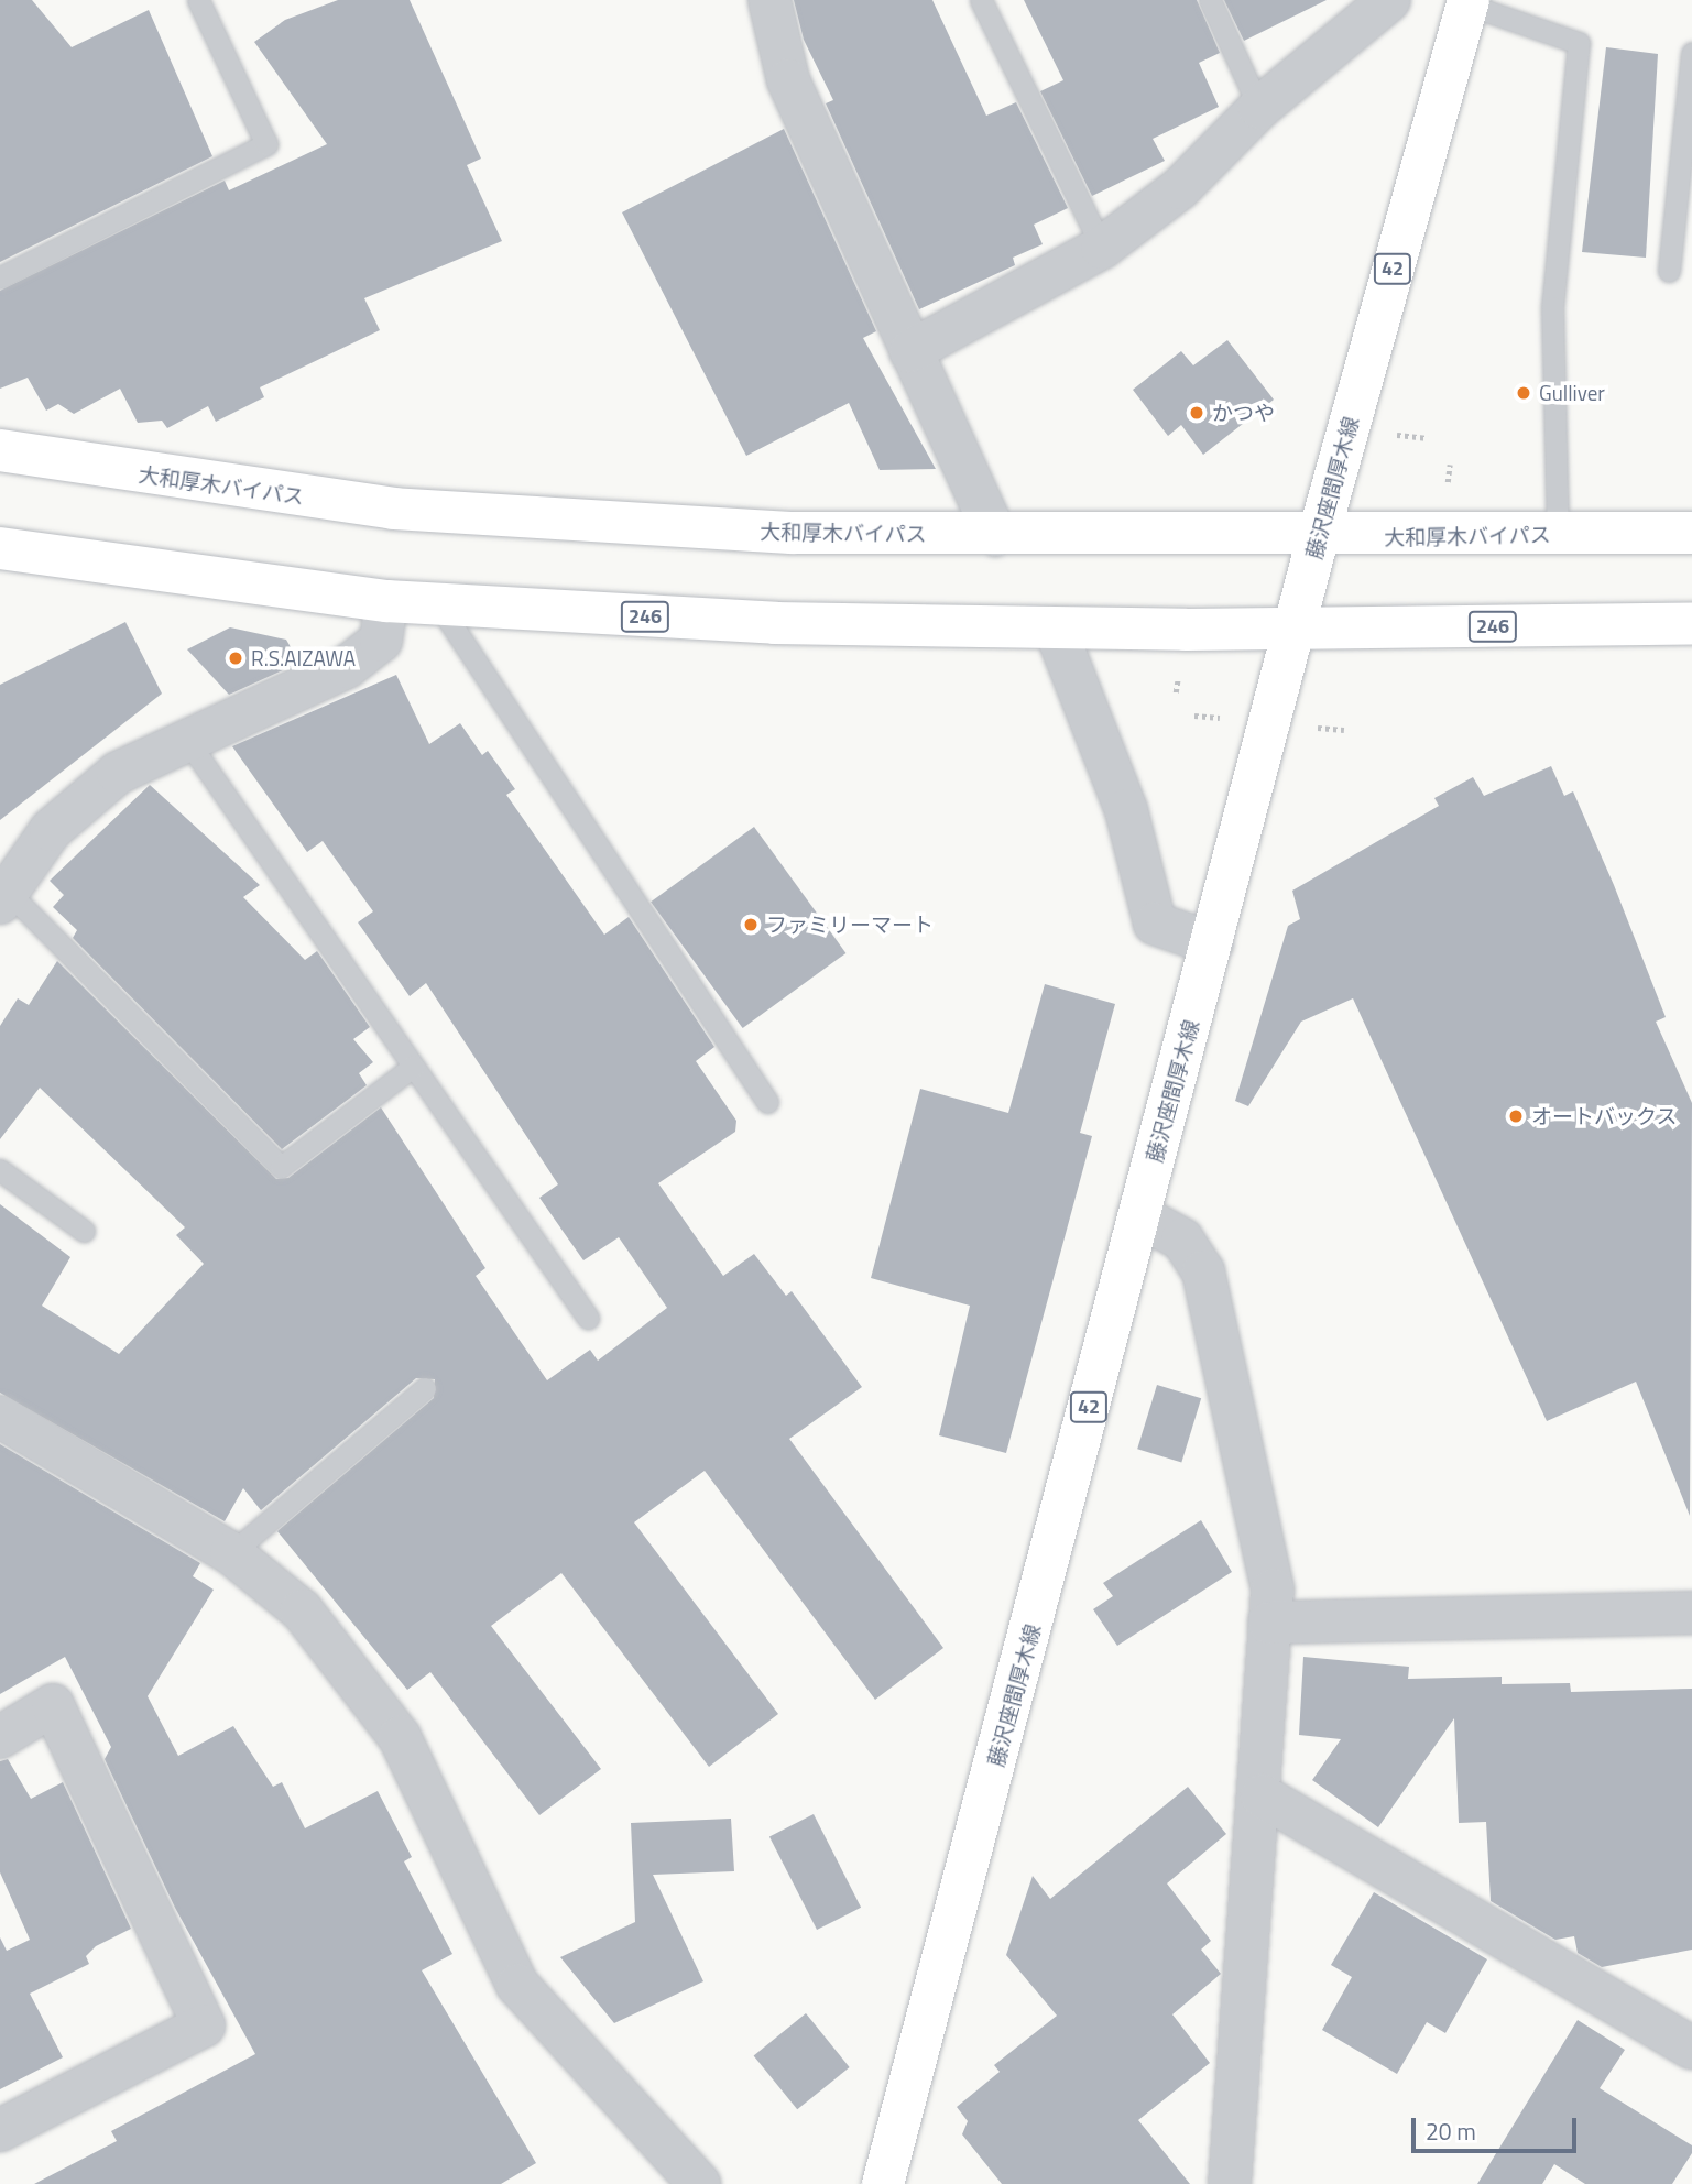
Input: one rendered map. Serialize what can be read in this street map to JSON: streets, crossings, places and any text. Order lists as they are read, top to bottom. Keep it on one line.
{"streets":{"main road":["42","大和厚木バイパス","藤沢座間厚木線","246"]},"crossings":[["大和厚木バイパス","藤沢座間厚木線"],["藤沢座間厚木線","246"]],"places":["Gulliver","かつや","R.S.AIZAWA","ファミリーマート","オートバックス"],"scale_bar":"20 m"}
